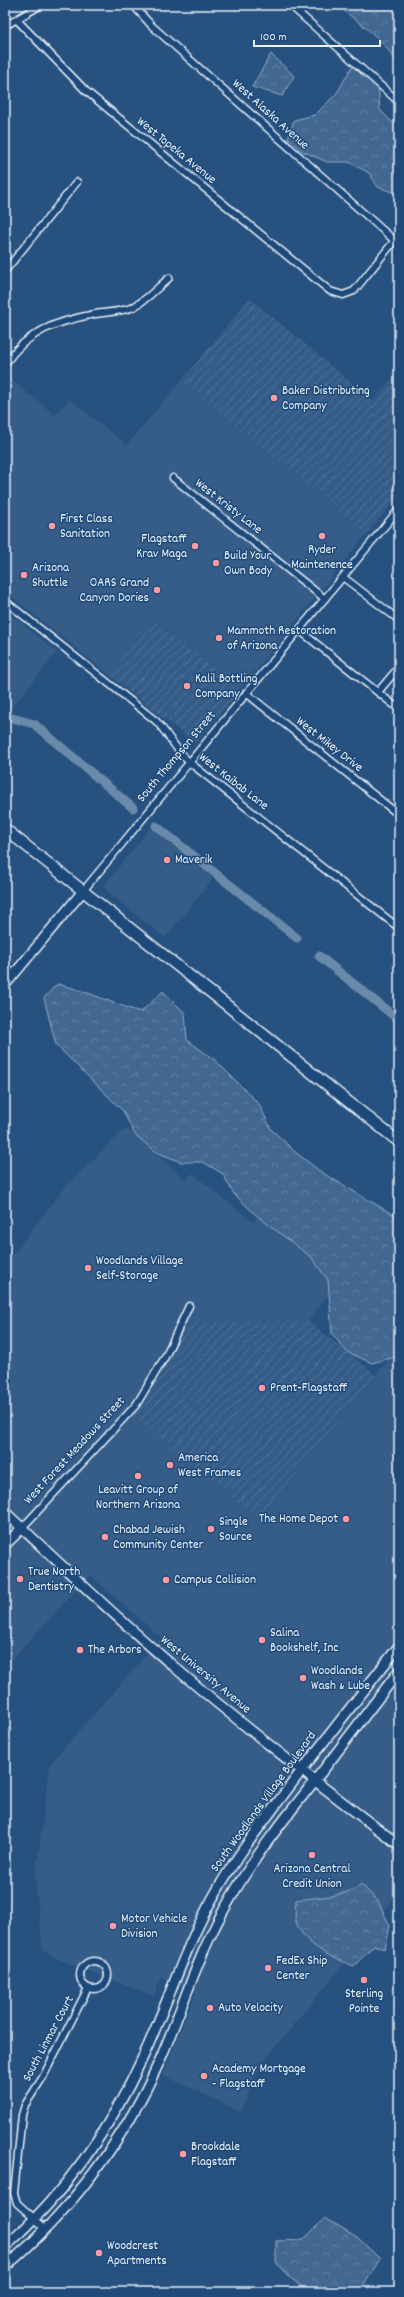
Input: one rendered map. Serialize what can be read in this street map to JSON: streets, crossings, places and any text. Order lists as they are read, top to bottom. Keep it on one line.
{"streets":{"street":["West Alaska Avenue","West Topeka Avenue","West Kristy Lane","West Mikey Drive","South Thompson Street","West Kaibab Lane","West Forest Meadows Street","West University Avenue","South Woodlands Village Boulevard","South Linmar Court"]},"crossings":[["West Alaska Avenue","West Topeka Avenue"],["West Kristy Lane","South Thompson Street"],["West Mikey Drive","South Thompson Street"],["South Thompson Street","West Kaibab Lane"],["West Forest Meadows Street","West University Avenue"],["West University Avenue","South Woodlands Village Boulevard"],["South Woodlands Village Boulevard","South Linmar Court"]],"places":["Baker Distributing Company","First Class Sanitation","Ryder Maintenence","Flagstaff Krav Maga","Build Your Own Body","Arizona Shuttle","OARS Grand Canyon Dories","Mammoth Restoration of Arizona","Kalil Bottling Company","Maverik","Woodlands Village Self-Storage","Prent-Flagstaff","America West Frames","Leavitt Group of Northern Arizona","The Home Depot","Single Source","Chabad Jewish Community Center","True North Dentistry","Campus Collision","Salina Bookshelf, Inc","The Arbors","Woodlands Wash & Lube","Arizona Central Credit Union","Motor Vehicle Division","FedEx Ship Center","Sterling Pointe","Auto Velocity","Academy Mortgage - Flagstaff","Brookdale Flagstaff","Woodcrest Apartments"],"scale_bar":"100 m"}
